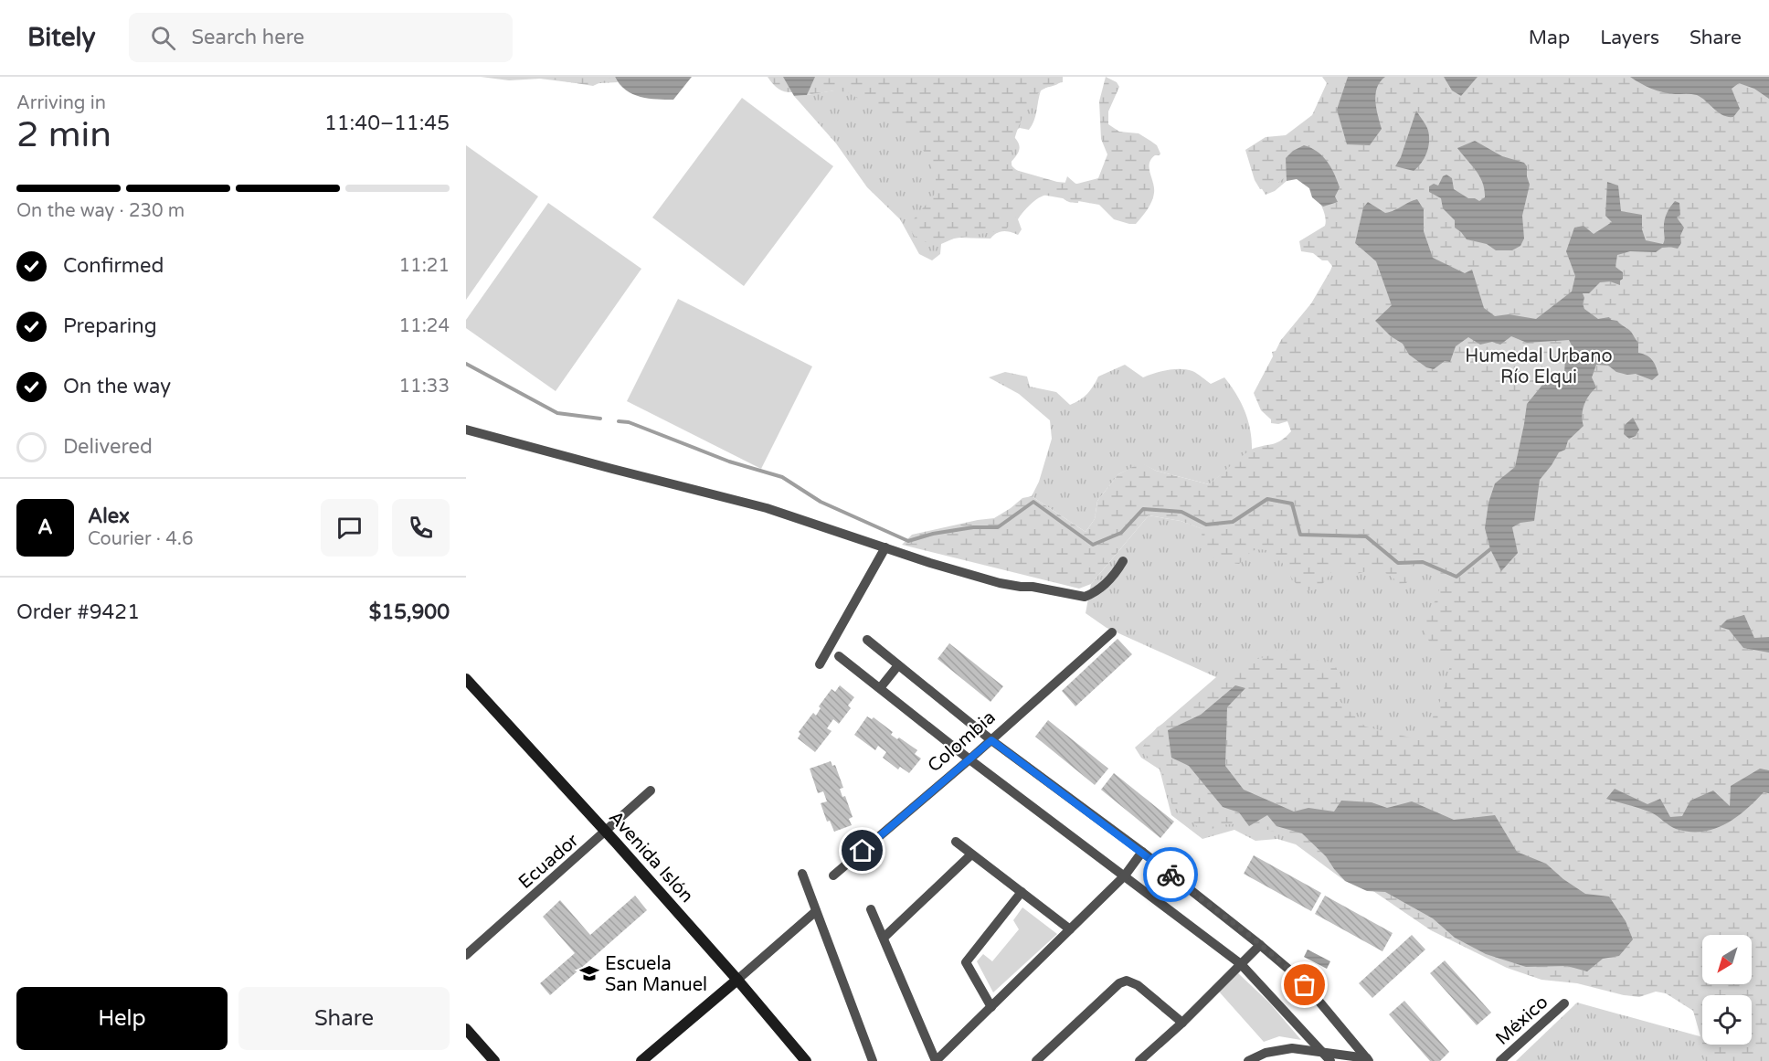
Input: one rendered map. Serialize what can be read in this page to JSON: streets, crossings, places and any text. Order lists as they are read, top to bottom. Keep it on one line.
{"streets":{"main road":["Avenida Islón"],"street":["Colombia","Ecuador","México"]},"crossings":[["Avenida Islón","Ecuador"]],"parks":["Humedal Urbano Río Elqui"],"places":{"school or university":["Escuela San Manuel"]},"north":"bottom left","page":{"header":"Bitely","search":"Search here","nav":["Map","Layers","Share"],"heading":["2 min","Arriving in","11:40–11:45"],"panel":["Alex","Courier · 4.6","Order #9421","$15,900"],"bar":"On the way · 230 m","list":[["Confirmed","11:21"],["Preparing","11:24"],["On the way","11:33"],"Delivered"],"round":"A","buttons":["Help","Share"]}}
